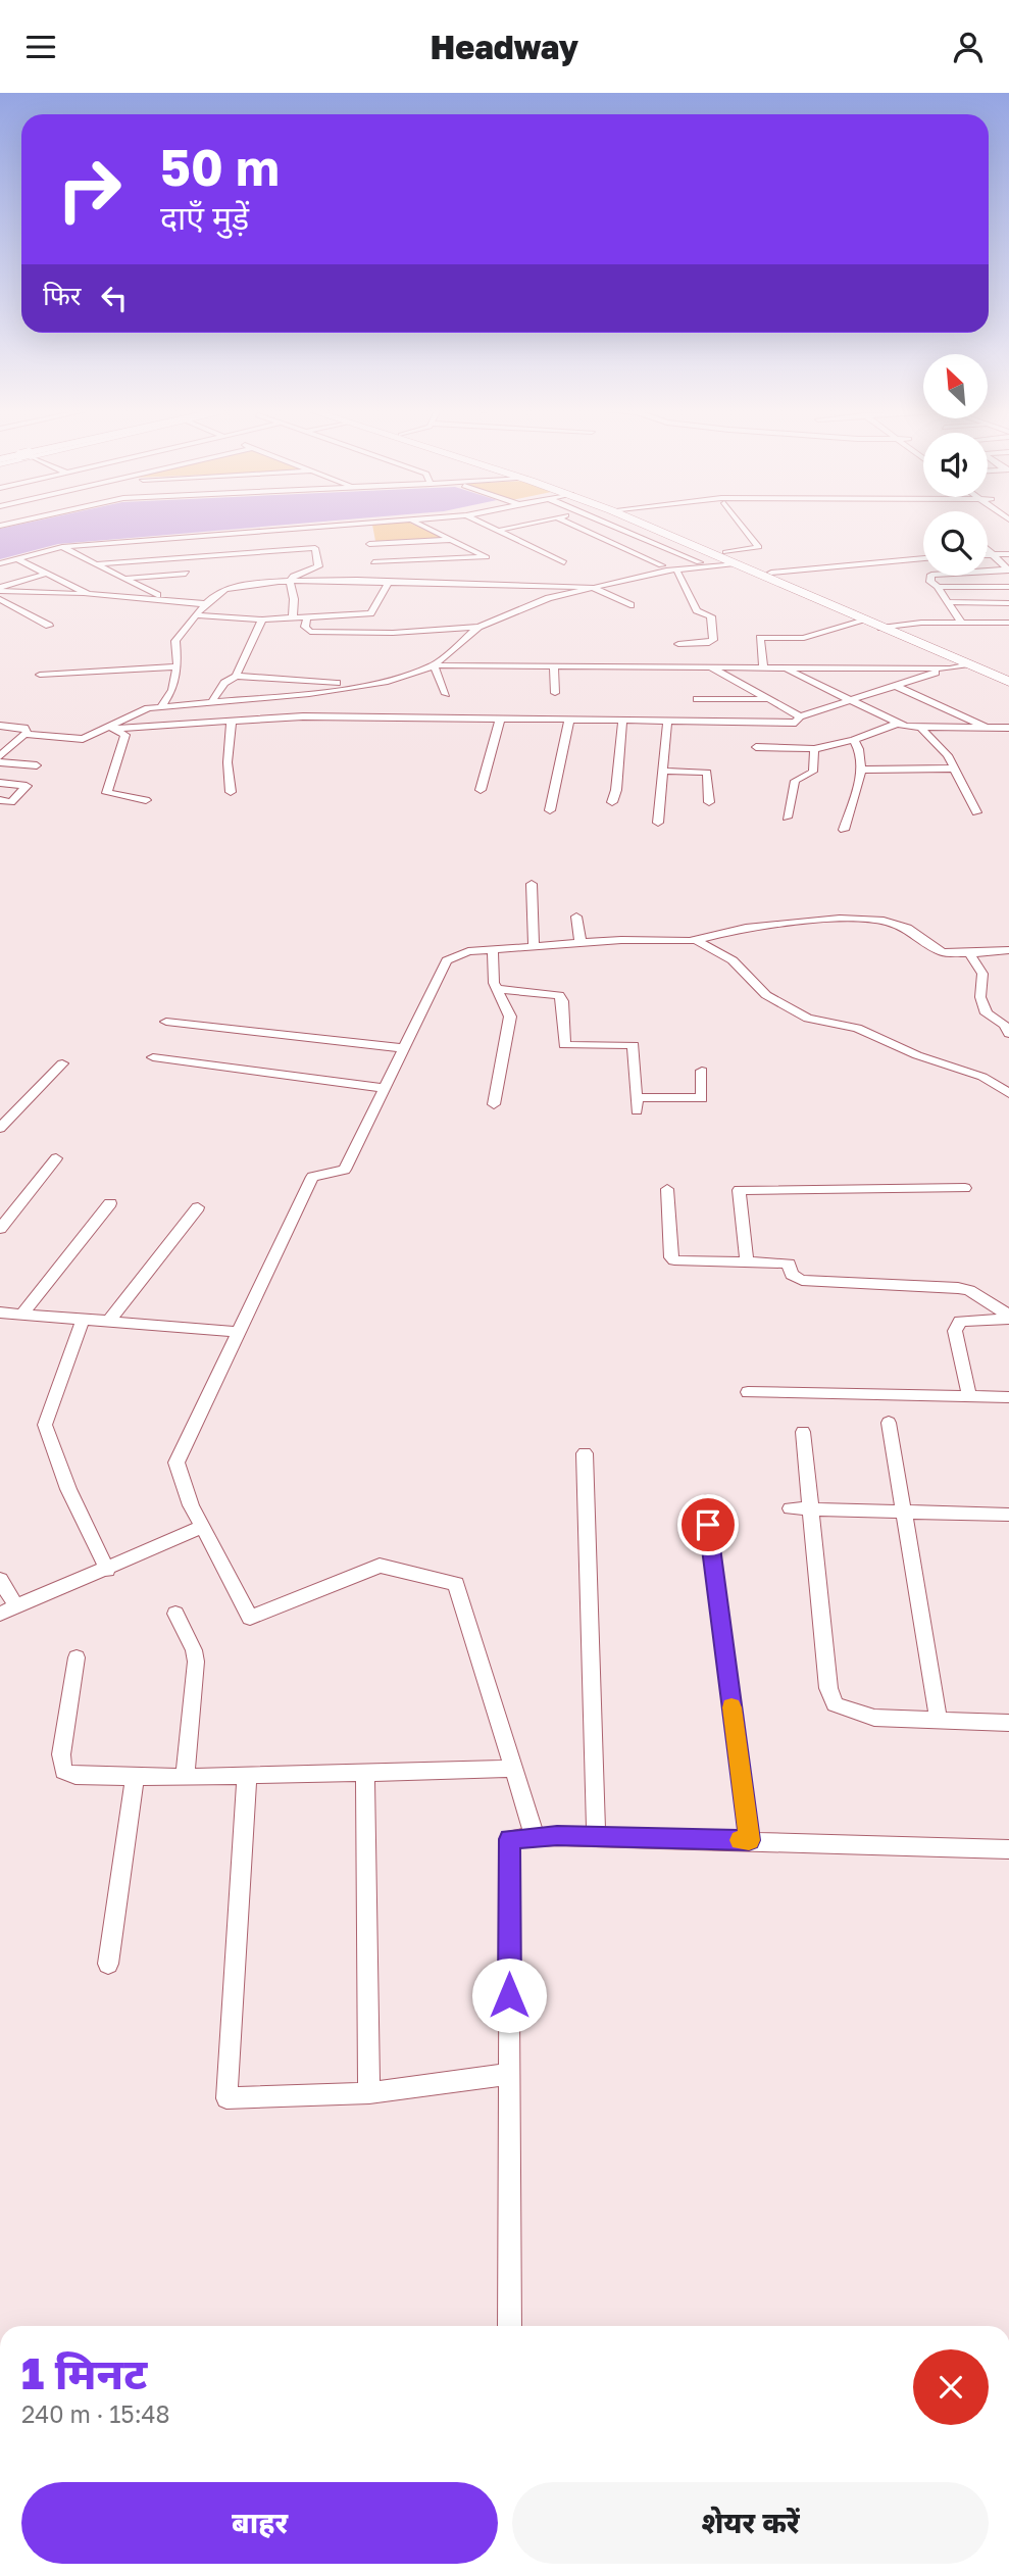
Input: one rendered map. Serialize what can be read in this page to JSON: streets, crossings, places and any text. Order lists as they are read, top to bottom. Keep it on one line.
{"north":"top left","page":{"header":"Headway","turn":["50 m","दाएँ मुड़ें"],"then":"फिर","heading":["1 मिनट","240 m · 15:48"],"buttons":["बाहर","शेयर करें"]}}
